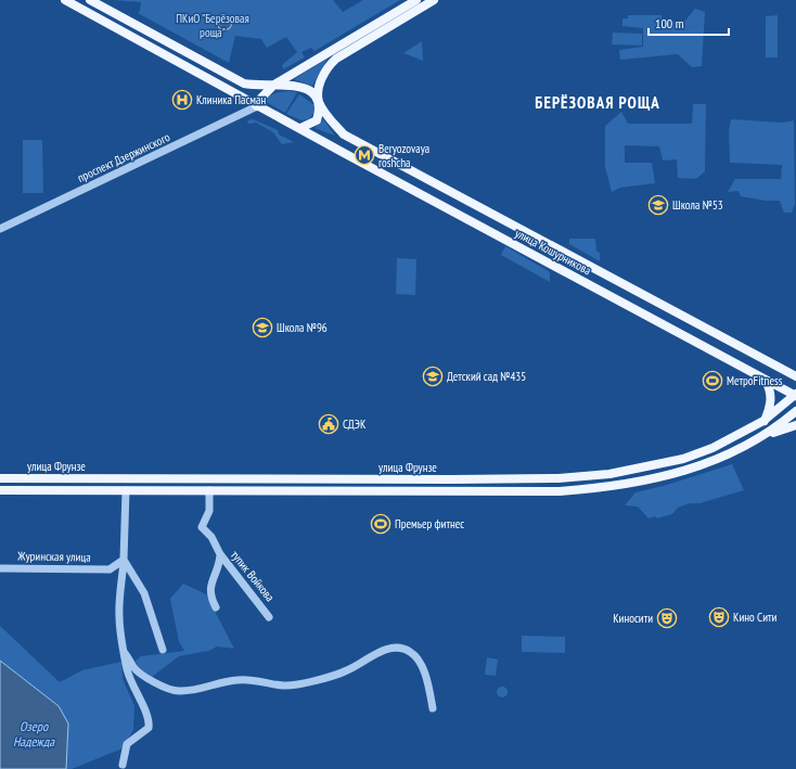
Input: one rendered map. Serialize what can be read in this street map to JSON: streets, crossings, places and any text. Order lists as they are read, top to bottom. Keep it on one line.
{"streets":{"main road":["улица Кошурникова","улица Фрунзе"],"street":["проспект Дзержинского","Журинская улица","тупик Войкова"]},"crossings":[["проспект Дзержинского","улица Кошурникова"],["улица Кошурникова","улица Фрунзе"]],"districts":["БЕРЁЗОВАЯ РОЩА"],"water":["Озеро Надежда"],"parks":["ПКиО \"Берёзовая роща\""],"places":{"hospital":["Клиника Пасман"],"metro station":["Beryozovaya roshcha"],"school or university":["Школа №53","Школа №96","Детский сад №435"],"sports":["МетроFitness","Премьер фитнес"],"public building":["СДЭК"],"theatre":["Кино Сити","Киносити"]},"scale_bar":"100 m"}
